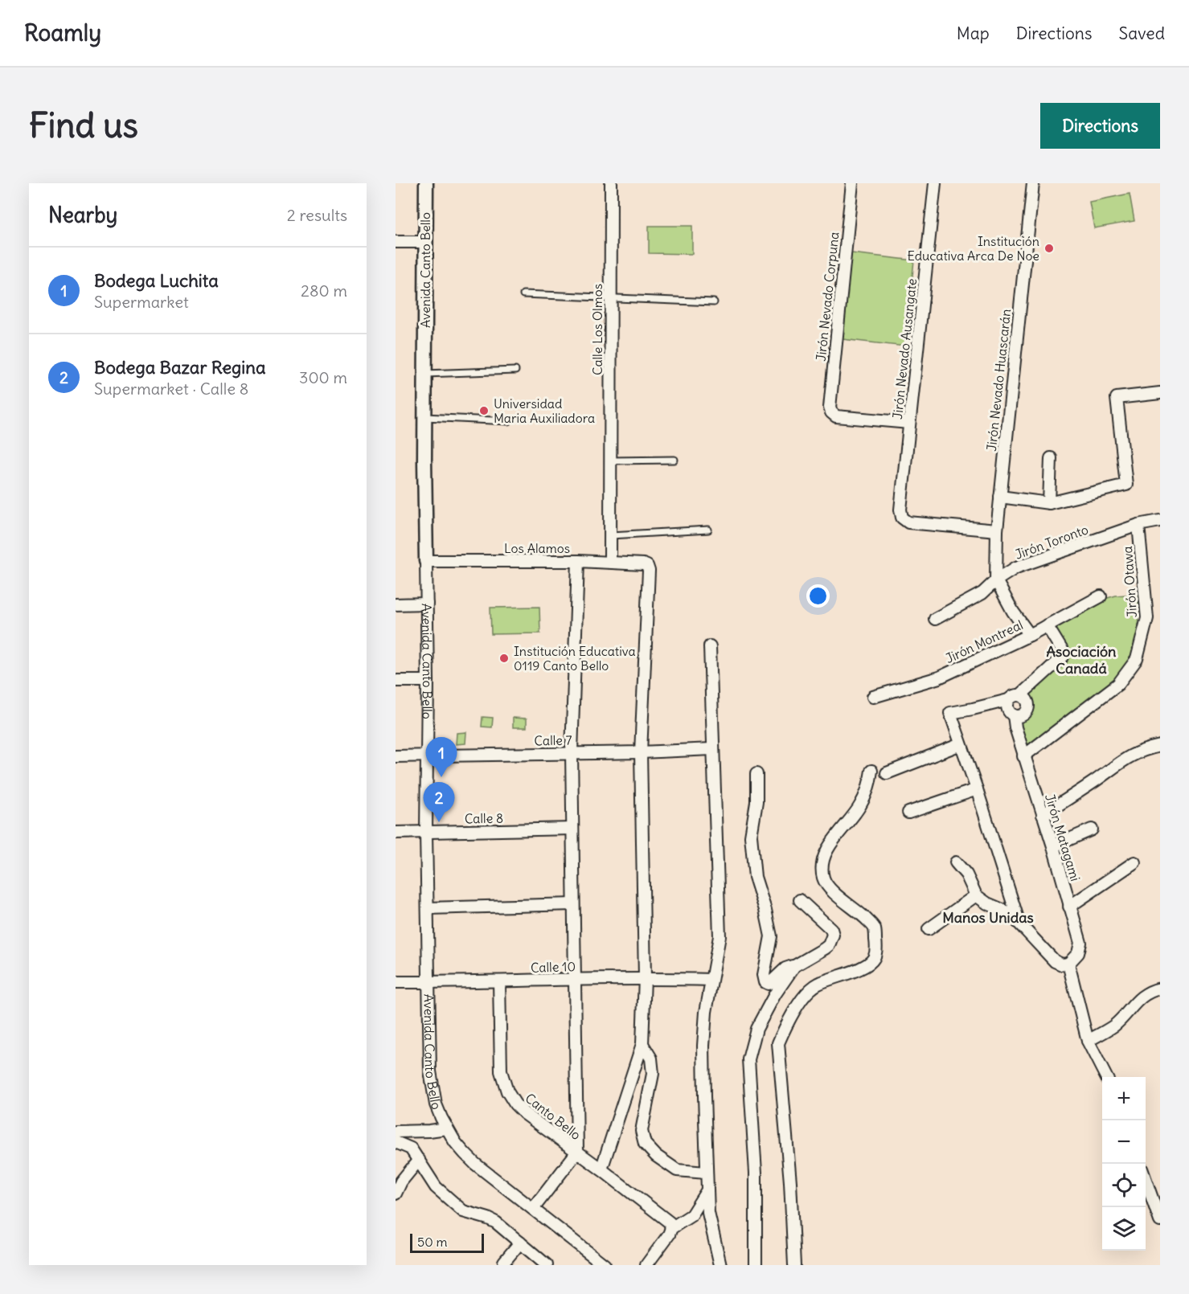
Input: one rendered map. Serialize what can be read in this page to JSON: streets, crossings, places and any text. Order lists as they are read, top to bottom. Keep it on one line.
{"streets":{"street":["Avenida Canto Bello","Jirón Nevado Corpuna","Calle Los Olmos","Jirón Nevado Ausangate","Jirón Nevado Huascarán","Jirón Toronto","Los Alamos","Jirón Otawa","Jirón Montreal","Calle 7","Calle 8","Jirón Matagami","Calle 10","Canto Bello"]},"crossings":[["Avenida Canto Bello","Los Alamos"],["Avenida Canto Bello","Calle 7"],["Avenida Canto Bello","Calle 8"],["Avenida Canto Bello","Calle 10"],["Jirón Nevado Corpuna","Jirón Nevado Ausangate"],["Calle Los Olmos","Los Alamos"],["Jirón Nevado Ausangate","Jirón Nevado Huascarán"],["Jirón Nevado Huascarán","Jirón Toronto"],["Jirón Toronto","Jirón Otawa"],["Los Alamos","Calle 7"],["Jirón Otawa","Jirón Matagami"],["Calle 10","Canto Bello"]],"districts":["Asociación Canadá","Manos Unidas"],"places":["Institución Educativa Arca De Noe","Universidad Maria Auxiliadora","Institución Educativa 0119 Canto Bello"],"scale_bar":"50 m","page":{"header":"Roamly","nav":["Map","Directions","Saved"],"buttons":"Directions","title":"Find us","heading":["Nearby","2 results"],"list":[{"mark":"1","name":"Bodega Luchita","note":"Supermarket","value":"280 m"},{"mark":"2","name":"Bodega Bazar Regina","note":"Supermarket · Calle 8","value":"300 m"}],"pins":["1","2"],"map_buttons":["+","−"],"scale":"50 m"}}
